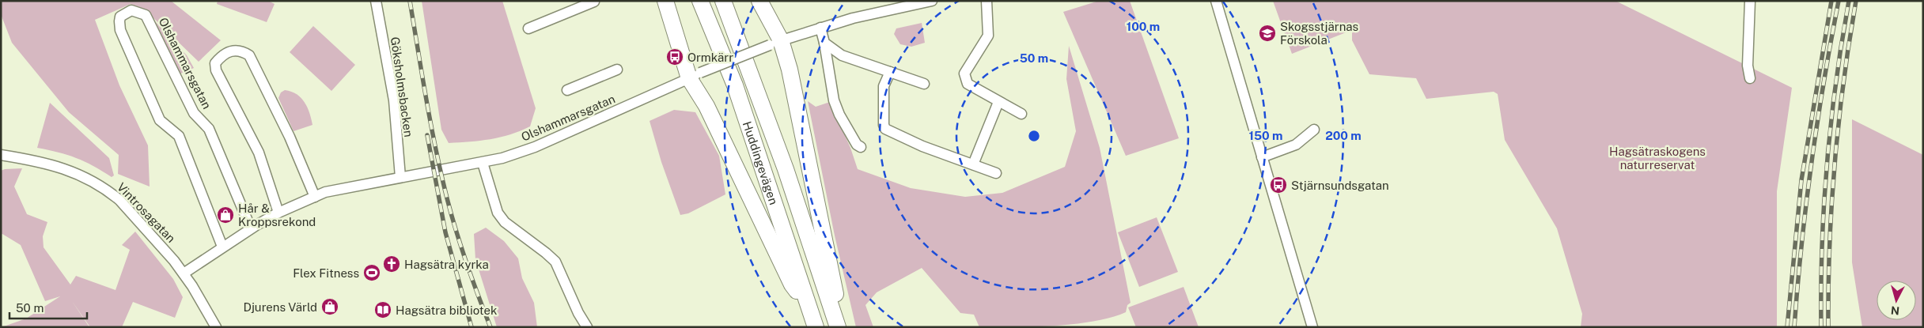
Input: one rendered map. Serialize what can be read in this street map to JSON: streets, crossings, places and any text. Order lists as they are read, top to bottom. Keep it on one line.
{"streets":{"main road":["Huddingevägen"],"street":["Olshammarsgatan","Göksholmsbacken","Vintrosagatan"]},"crossings":[["Olshammarsgatan","Göksholmsbacken"],["Olshammarsgatan","Vintrosagatan"]],"parks":["Hagsätraskogens naturreservat"],"places":{"school or university":["Skogsstjärnas Förskola"],"bus stop":["Ormkärr","Stjärnsundsgatan"],"shop":["Hår & Kroppsrekond","Djurens Värld"],"church":["Hagsätra kyrka"],"sports":["Flex Fitness"],"library":["Hagsätra bibliotek"]},"scale_bar":"50 m","north":"bottom","rings":["100 m","50 m","150 m","200 m"]}
